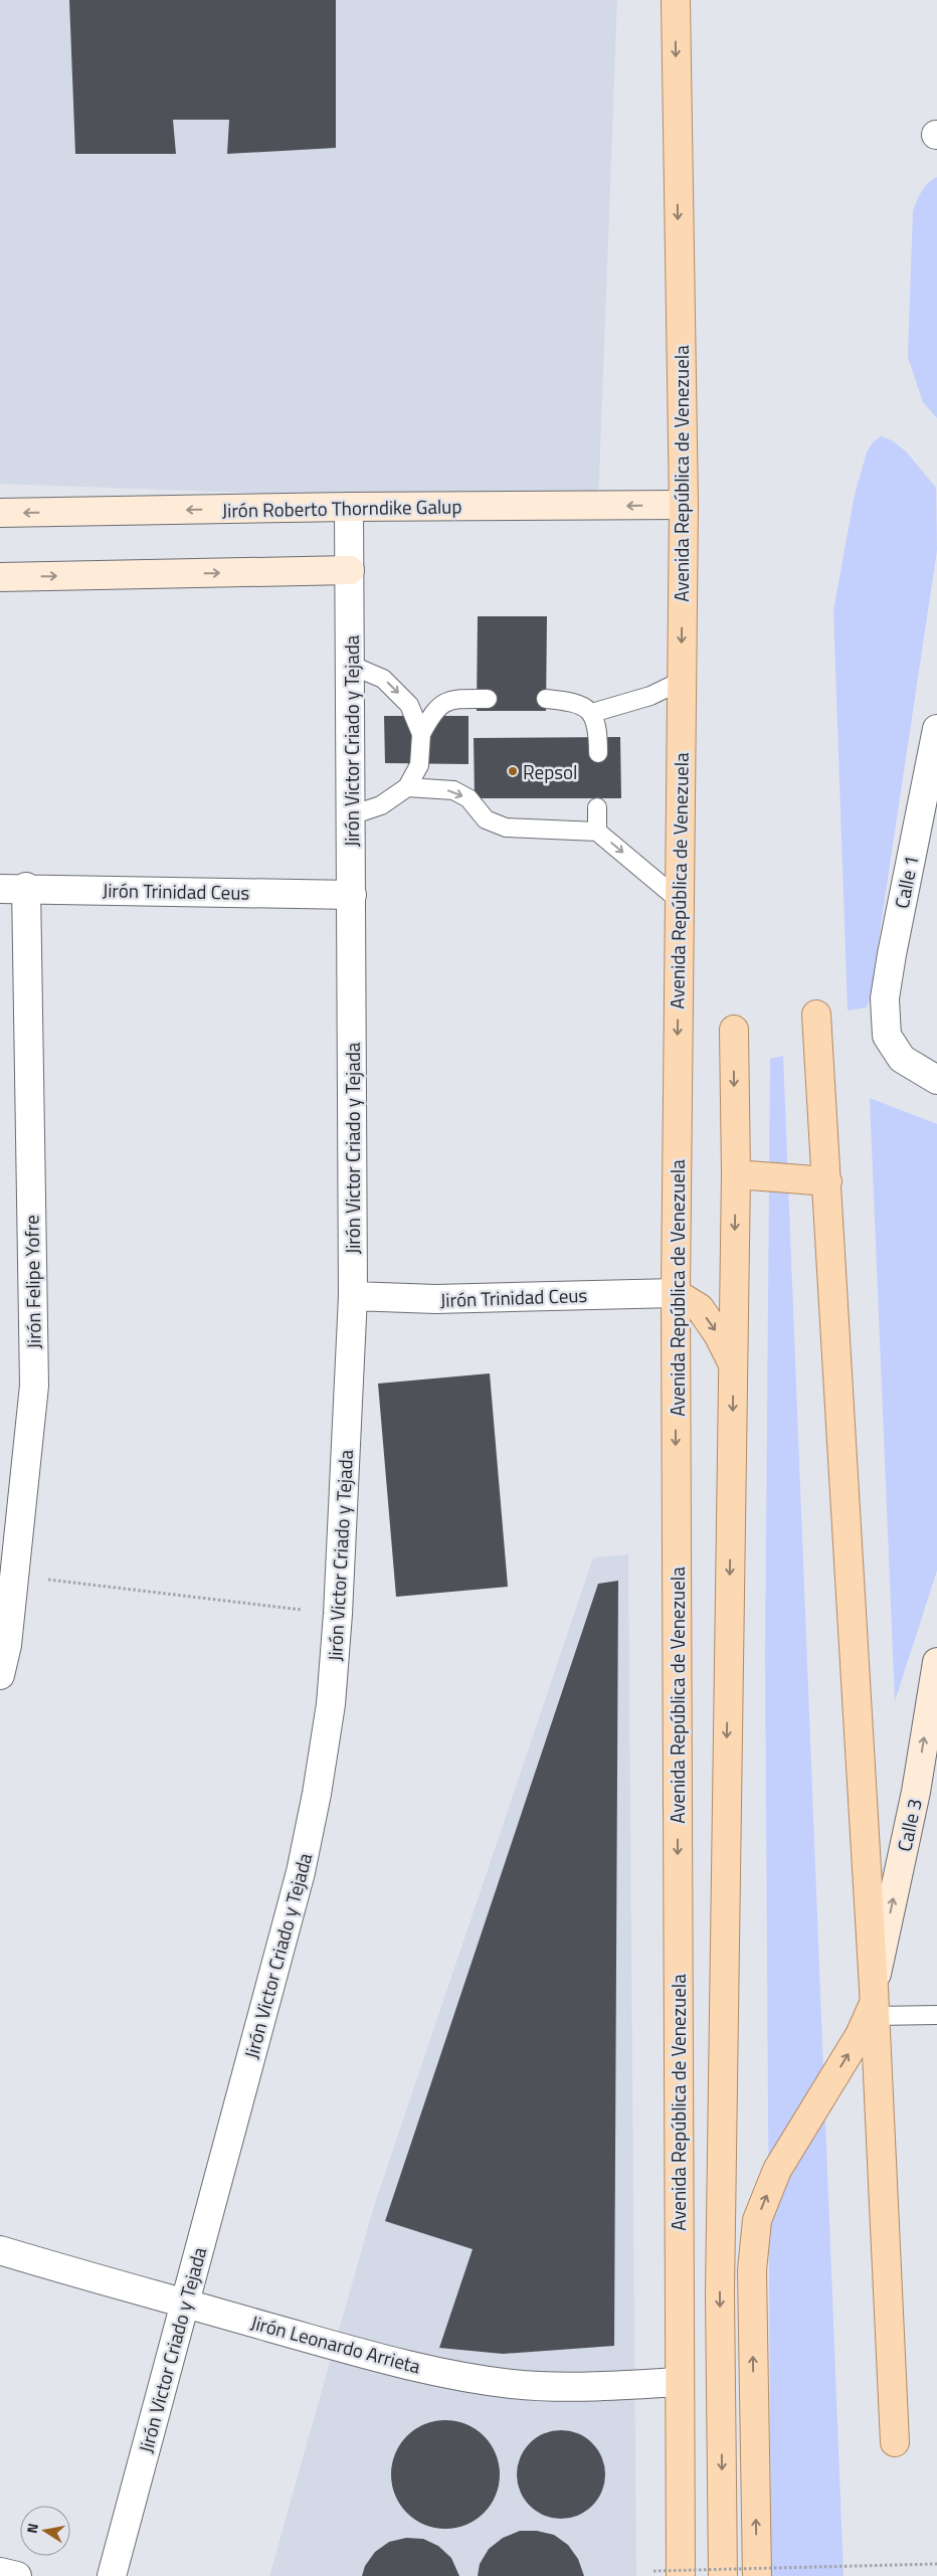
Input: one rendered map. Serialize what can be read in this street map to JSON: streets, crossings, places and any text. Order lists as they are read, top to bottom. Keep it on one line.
{"streets":{"main road":["Avenida República de Venezuela"],"street":["Jirón Roberto Thorndike Galup","Jirón Victor Criado y Tejada","Calle 1","Jirón Trinidad Ceus","Jirón Felipe Yofre","Calle 3","Jirón Leonardo Arrieta"]},"crossings":[["Avenida República de Venezuela","Jirón Roberto Thorndike Galup"],["Avenida República de Venezuela","Jirón Trinidad Ceus"],["Avenida República de Venezuela","Jirón Leonardo Arrieta"],["Jirón Roberto Thorndike Galup","Jirón Victor Criado y Tejada"],["Jirón Victor Criado y Tejada","Jirón Trinidad Ceus"],["Jirón Victor Criado y Tejada","Jirón Leonardo Arrieta"],["Jirón Trinidad Ceus","Jirón Felipe Yofre"]],"one_way":["Calle 3"],"places":["Repsol"],"north":"left"}
